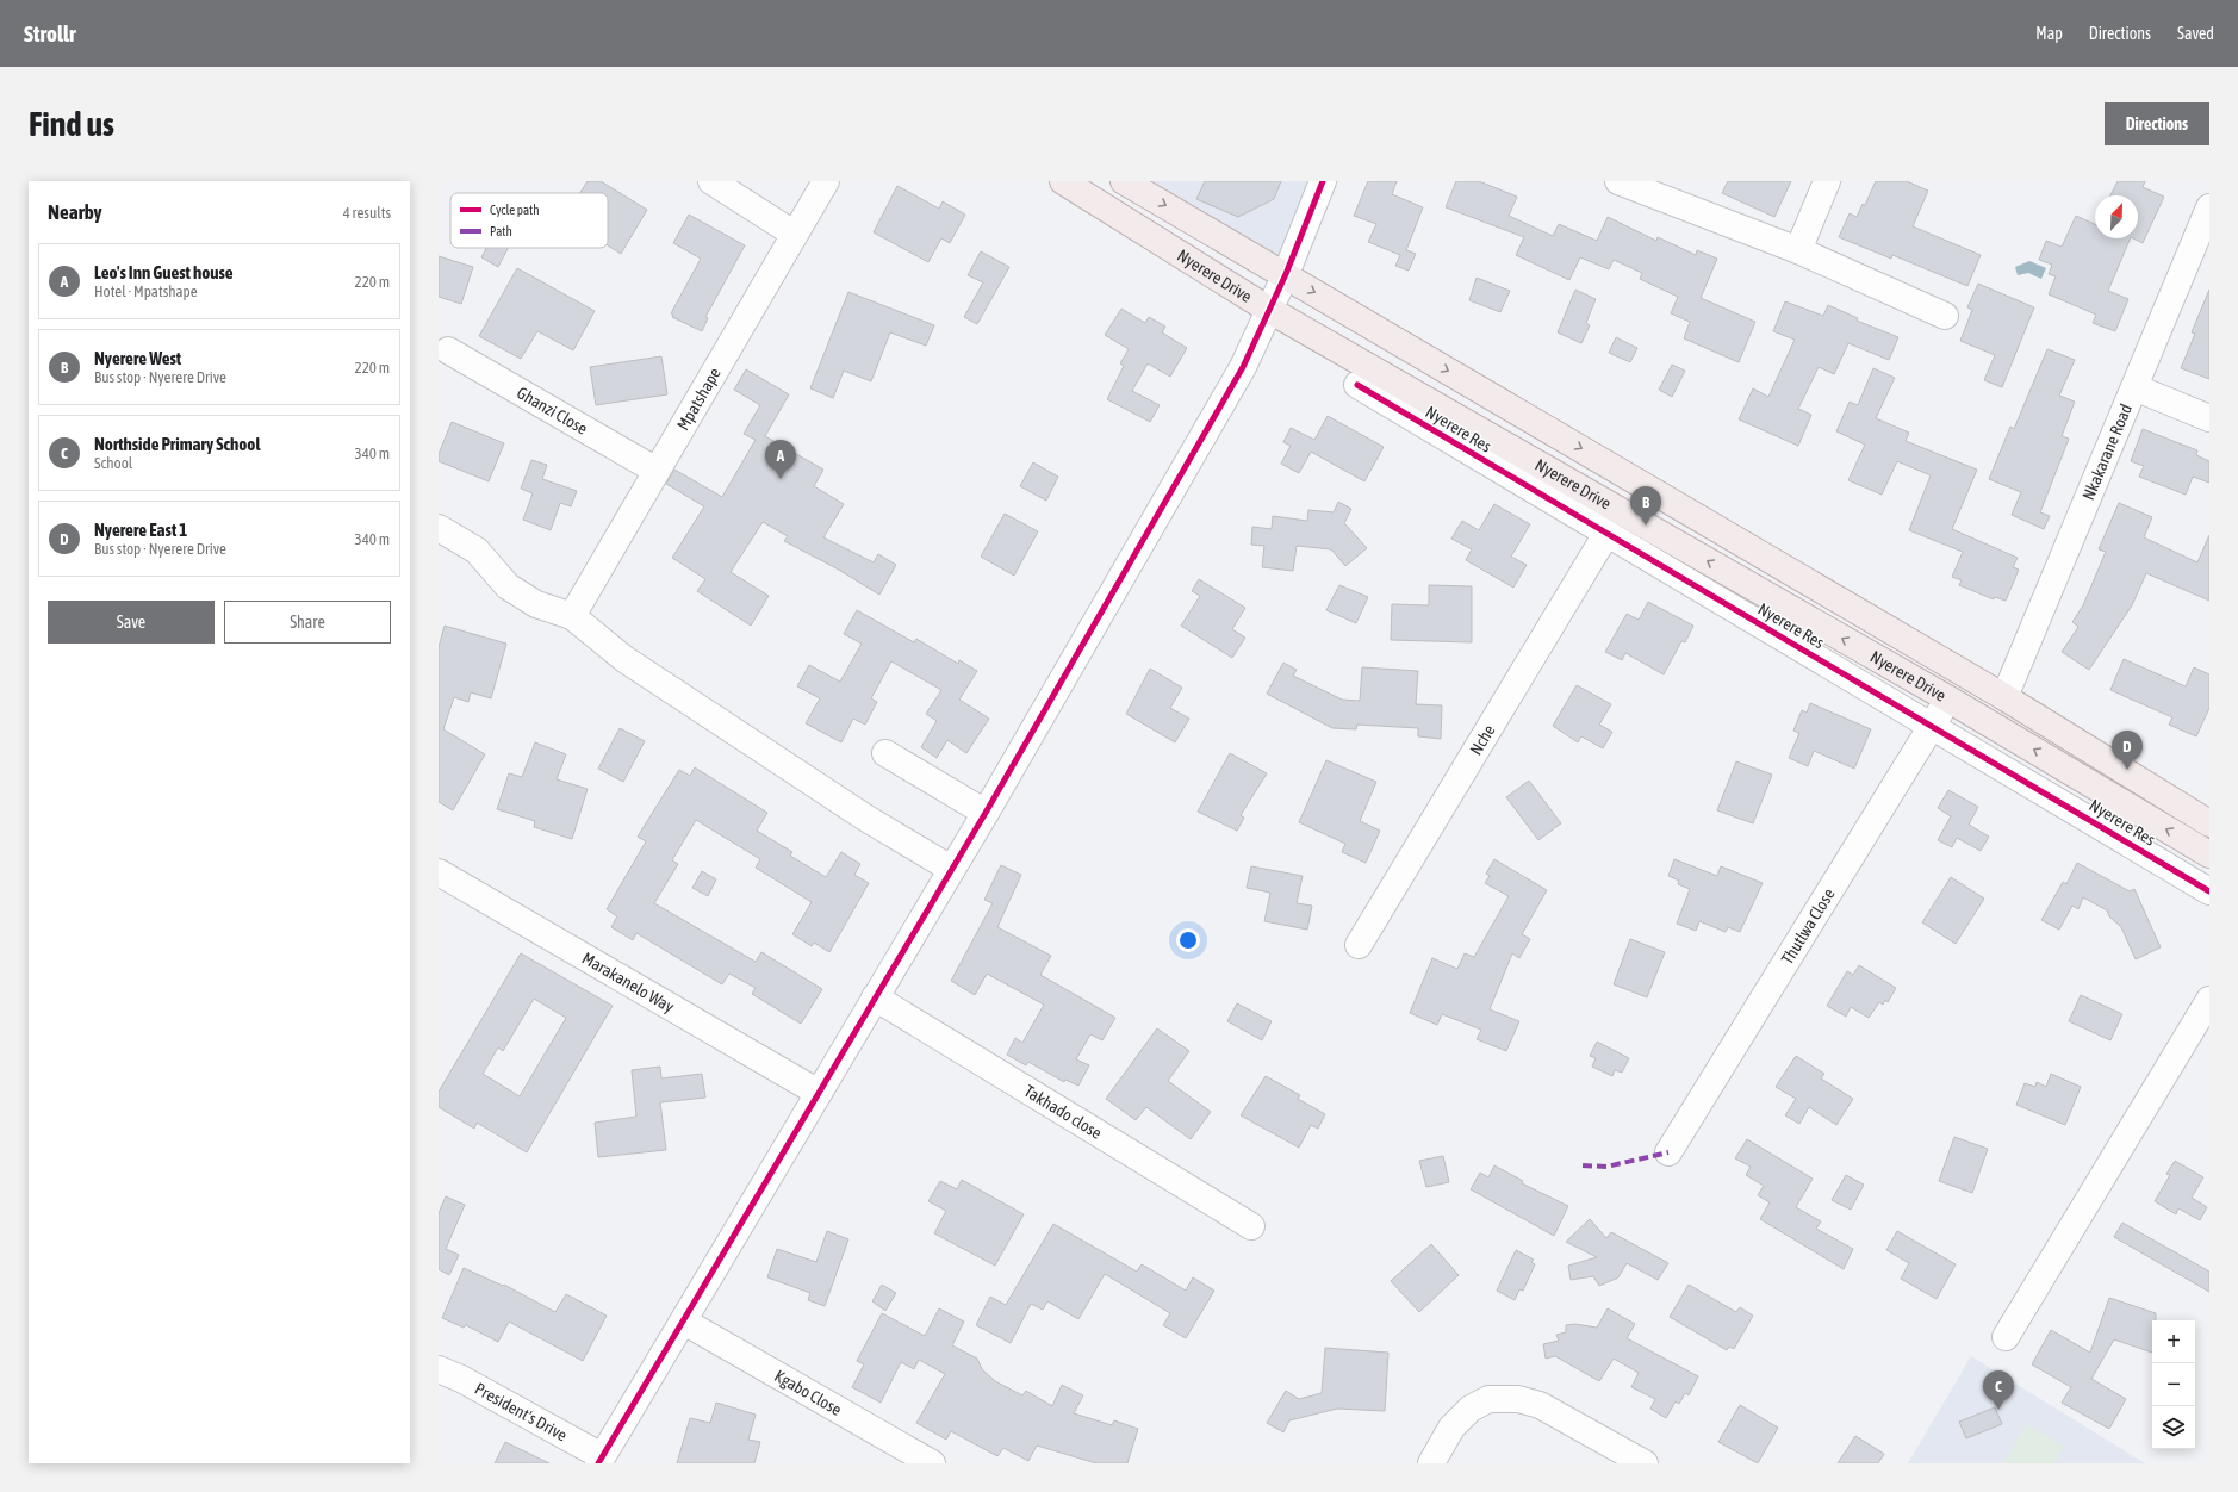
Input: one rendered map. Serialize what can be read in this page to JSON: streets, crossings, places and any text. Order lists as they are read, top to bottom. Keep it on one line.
{"streets":{"main road":["Nyerere Drive"],"street":["Mpatshape","Ghanzi Close","Nyerere Res","Nkakarane Road","Nche","Thutlwa Close","Marakanelo Way","Takhado close","Kgabo Close","President's Drive"]},"crossings":[["Nyerere Drive","Nkakarane Road"],["Nyerere Drive","Thutlwa Close"],["Mpatshape","Ghanzi Close"],["Nyerere Res","Nche"],["Nyerere Res","Thutlwa Close"]],"legend":["Cycle path","Path"],"north":"top right","page":{"header":"Strollr","nav":["Map","Directions","Saved"],"buttons":["Directions",["Save","Share"]],"title":"Find us","heading":["Nearby","4 results"],"list":[{"mark":"A","name":"Leo's Inn Guest house","note":"Hotel · Mpatshape","value":"220 m"},{"mark":"B","name":"Nyerere West","note":"Bus stop · Nyerere Drive","value":"220 m"},{"mark":"C","name":"Northside Primary School","note":"School","value":"340 m"},{"mark":"D","name":"Nyerere East 1","note":"Bus stop · Nyerere Drive","value":"340 m"}],"pins":["A","B","D","C"],"map_buttons":["+","−"]}}
